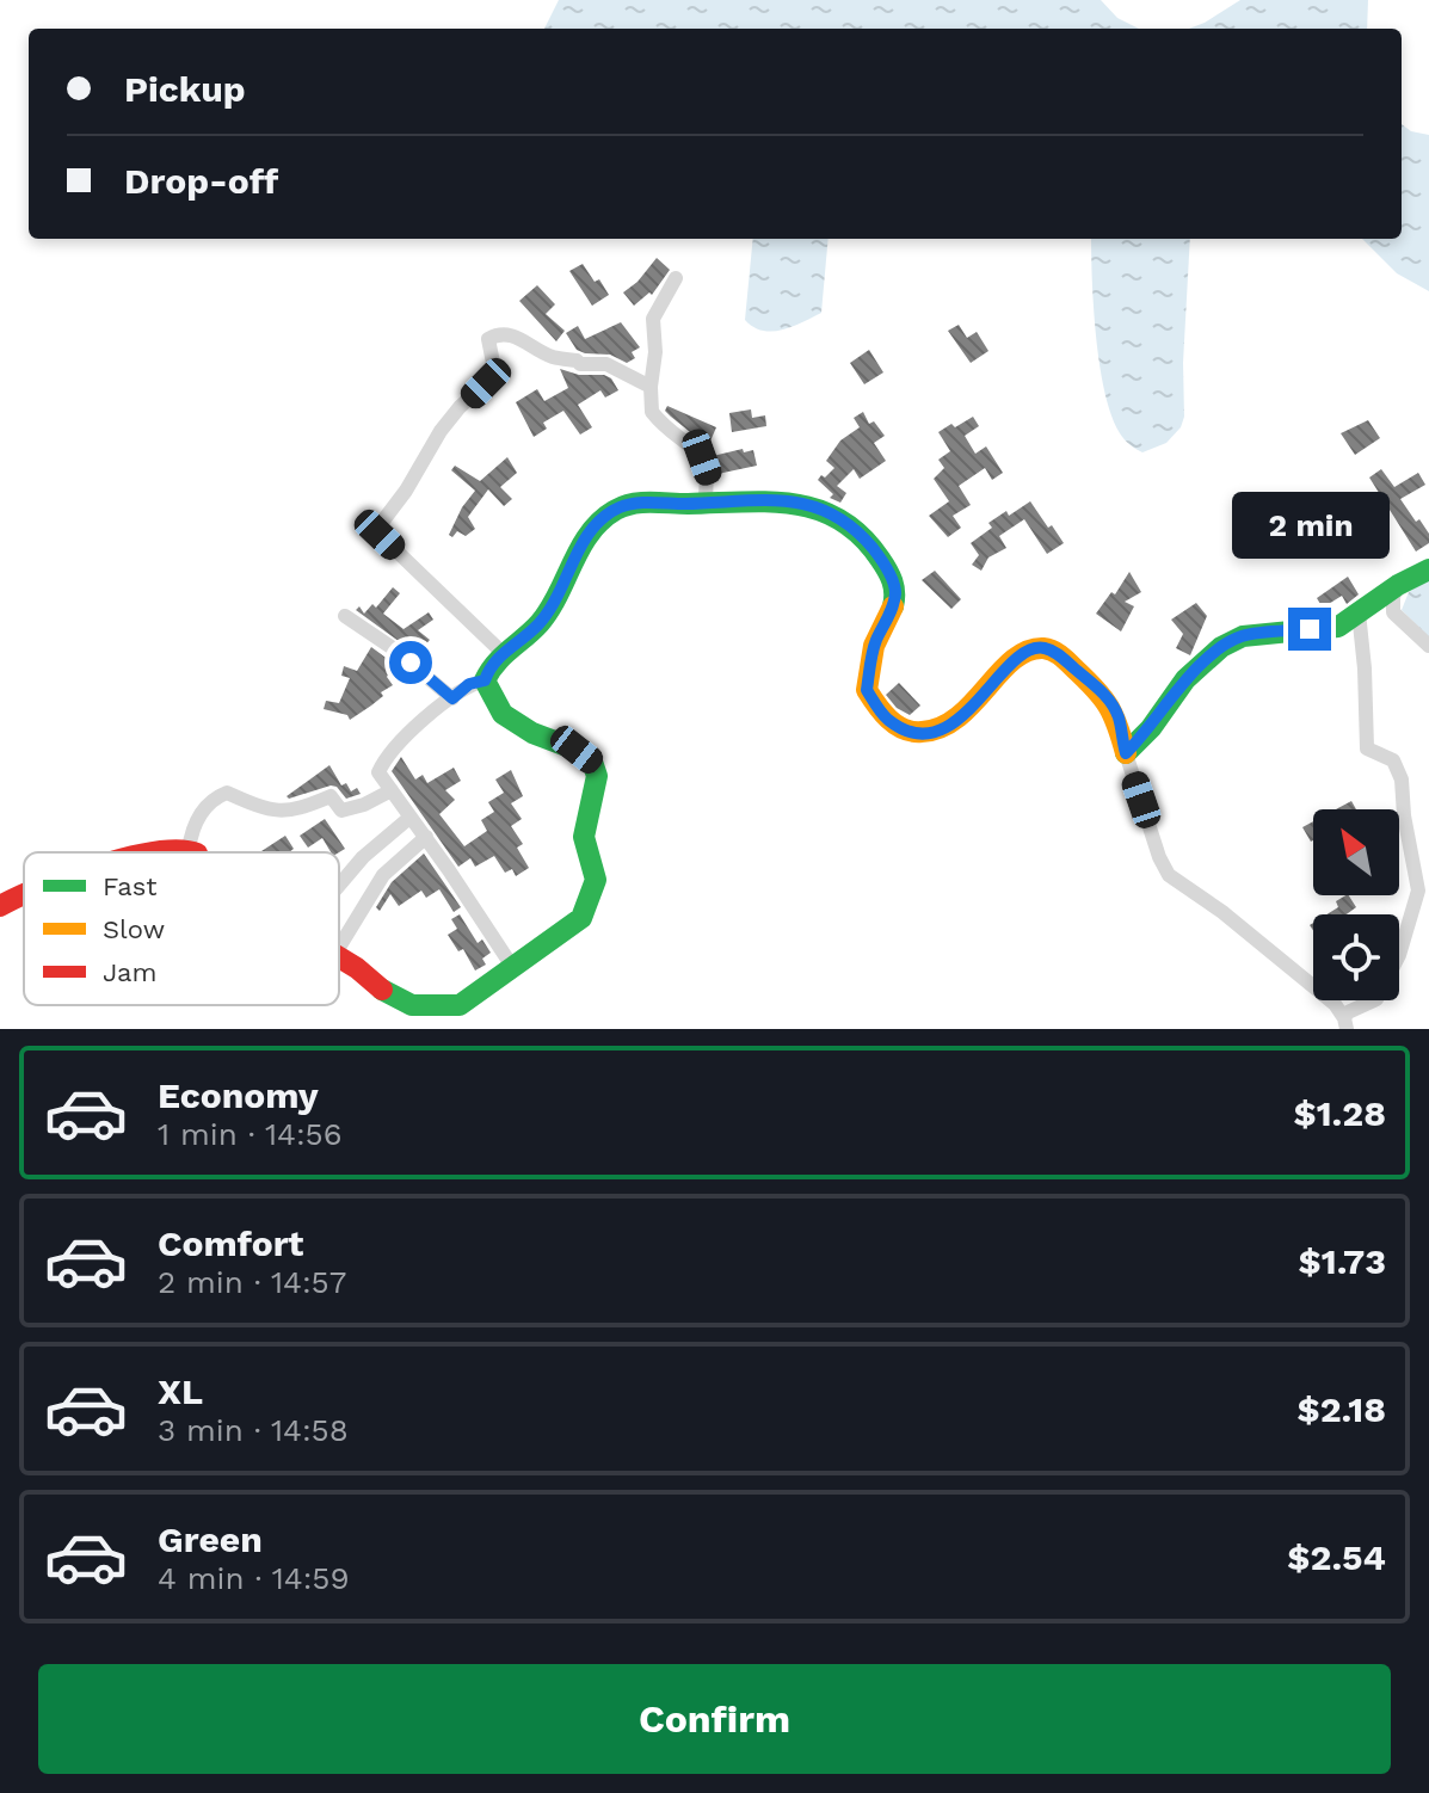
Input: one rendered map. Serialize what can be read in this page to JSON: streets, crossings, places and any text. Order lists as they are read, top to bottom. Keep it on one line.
{"legend":["Fast","Slow","Jam"],"north":"top left","page":{"banner":["Pickup","Drop-off"],"bubble":"2 min","list":[{"name":"Economy","note":"1 min · 14:56","value":"$1.28"},{"name":"Comfort","note":"2 min · 14:57","value":"$1.73"},{"name":"XL","note":"3 min · 14:58","value":"$2.18"},{"name":"Green","note":"4 min · 14:59","value":"$2.54"}],"buttons":"Confirm"}}
